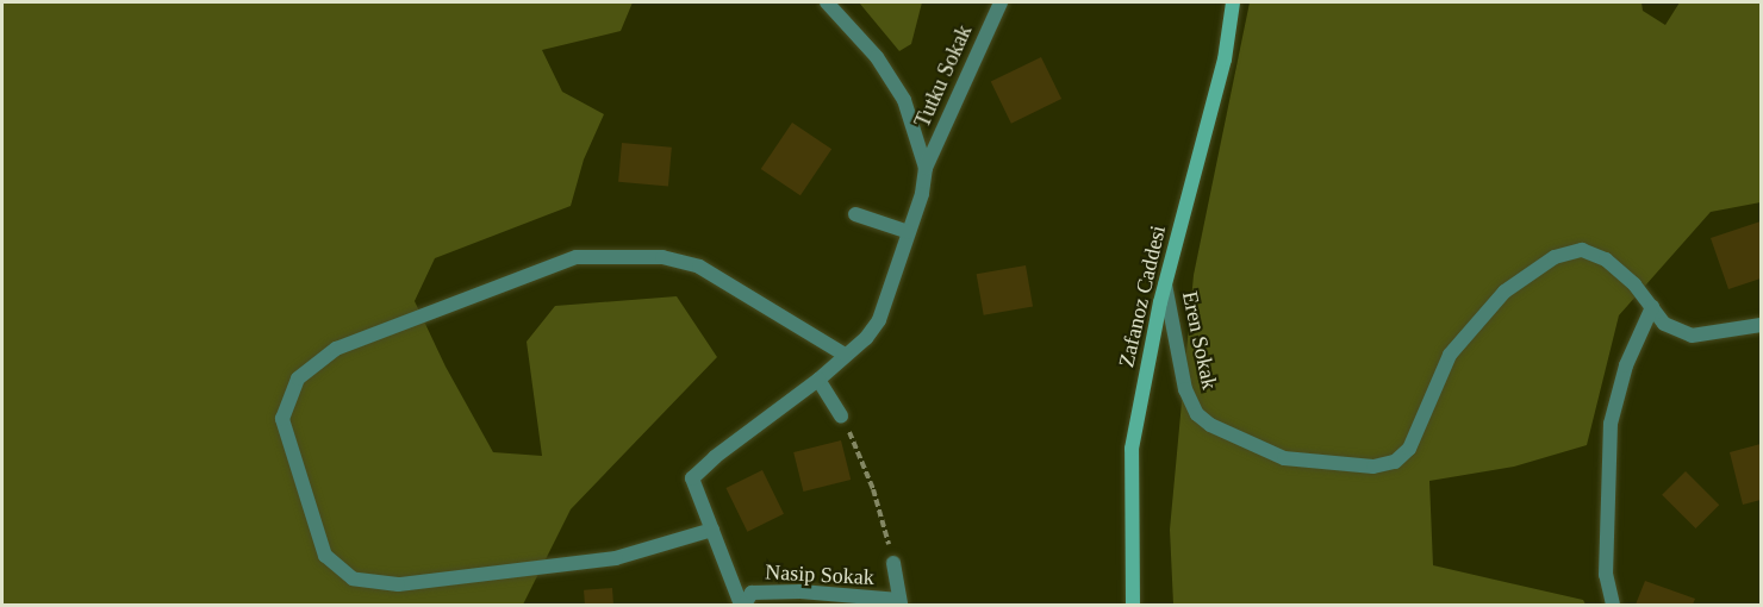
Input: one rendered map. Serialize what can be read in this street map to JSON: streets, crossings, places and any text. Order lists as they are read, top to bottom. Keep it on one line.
{"streets":{"street":["Tutku Sokak","Zafanoz Caddesi","Eren Sokak","Nasip Sokak"]},"crossings":[["Zafanoz Caddesi","Eren Sokak"]]}
